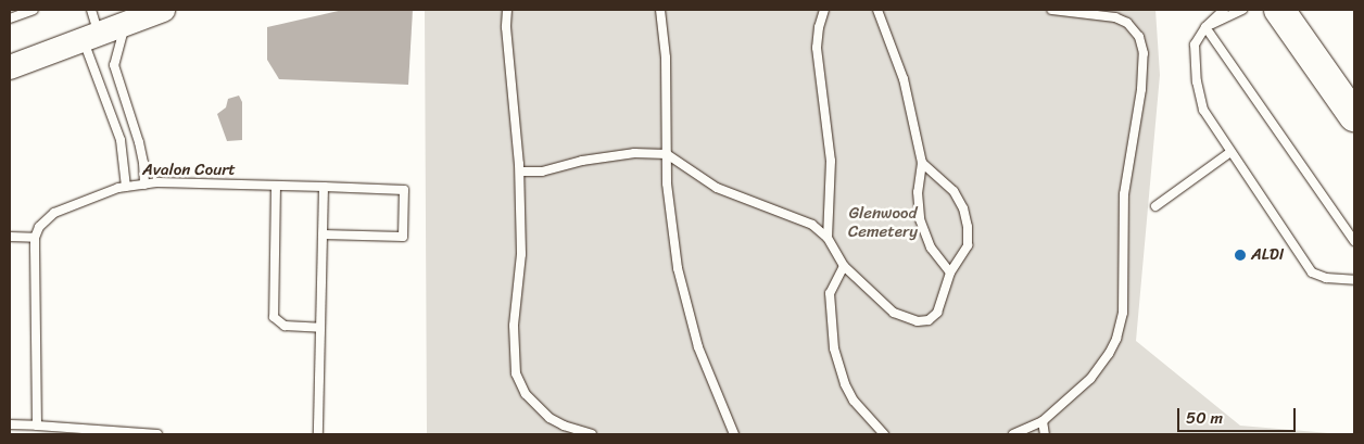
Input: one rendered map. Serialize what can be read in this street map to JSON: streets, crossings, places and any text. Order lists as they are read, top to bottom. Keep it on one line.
{"streets":{"lane":["Avalon Court"]},"parks":["Glenwood Cemetery"],"places":["ALDI"],"scale_bar":"50 m"}
